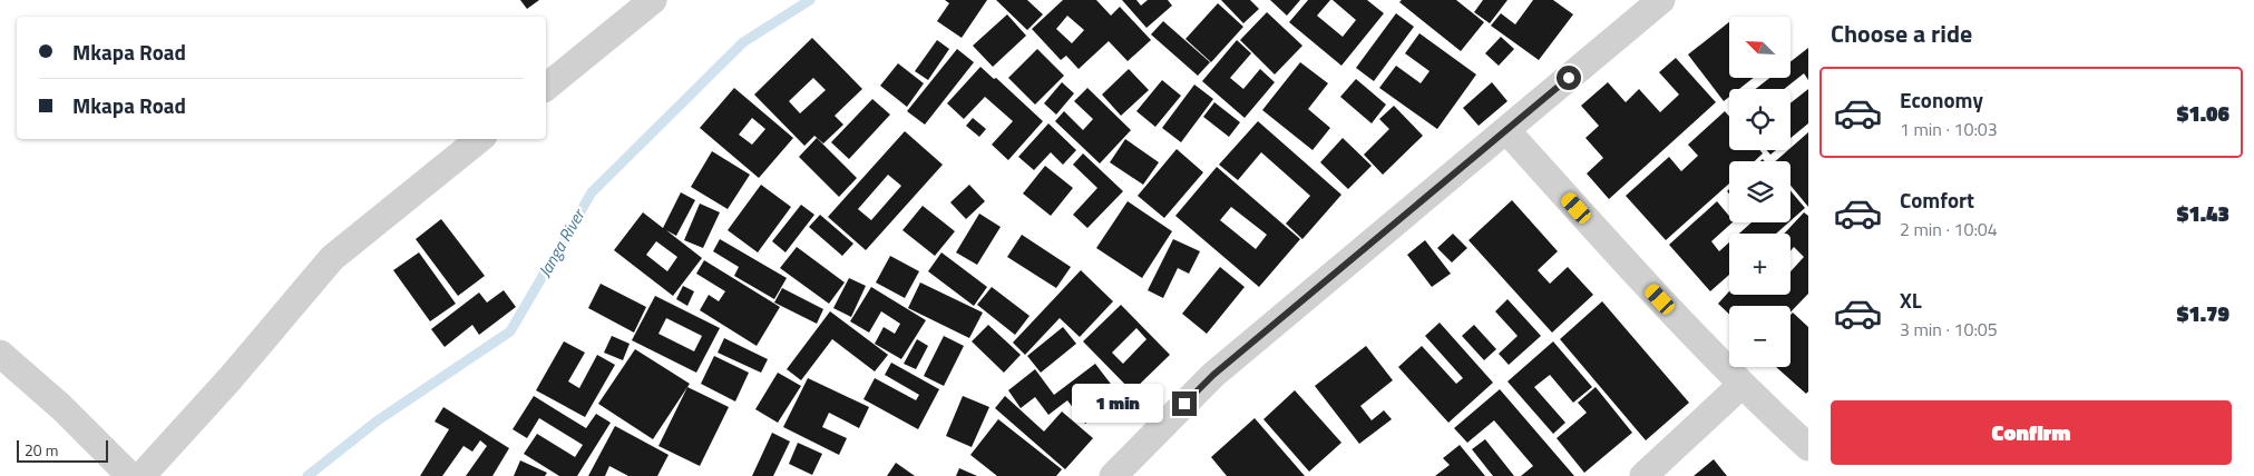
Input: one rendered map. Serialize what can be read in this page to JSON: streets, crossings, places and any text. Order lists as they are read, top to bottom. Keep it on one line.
{"water":["Janga River"],"scale_bar":"20 m","north":"top left","page":{"heading":"Choose a ride","map_buttons":["+","−"],"banner":["Mkapa Road","Mkapa Road"],"list":[{"name":"Economy","note":"1 min · 10:03","value":"$1.06"},{"name":"Comfort","note":"2 min · 10:04","value":"$1.43"},{"name":"XL","note":"3 min · 10:05","value":"$1.79"}],"bubble":"1 min","buttons":"Confirm","scale":"20 m"}}
